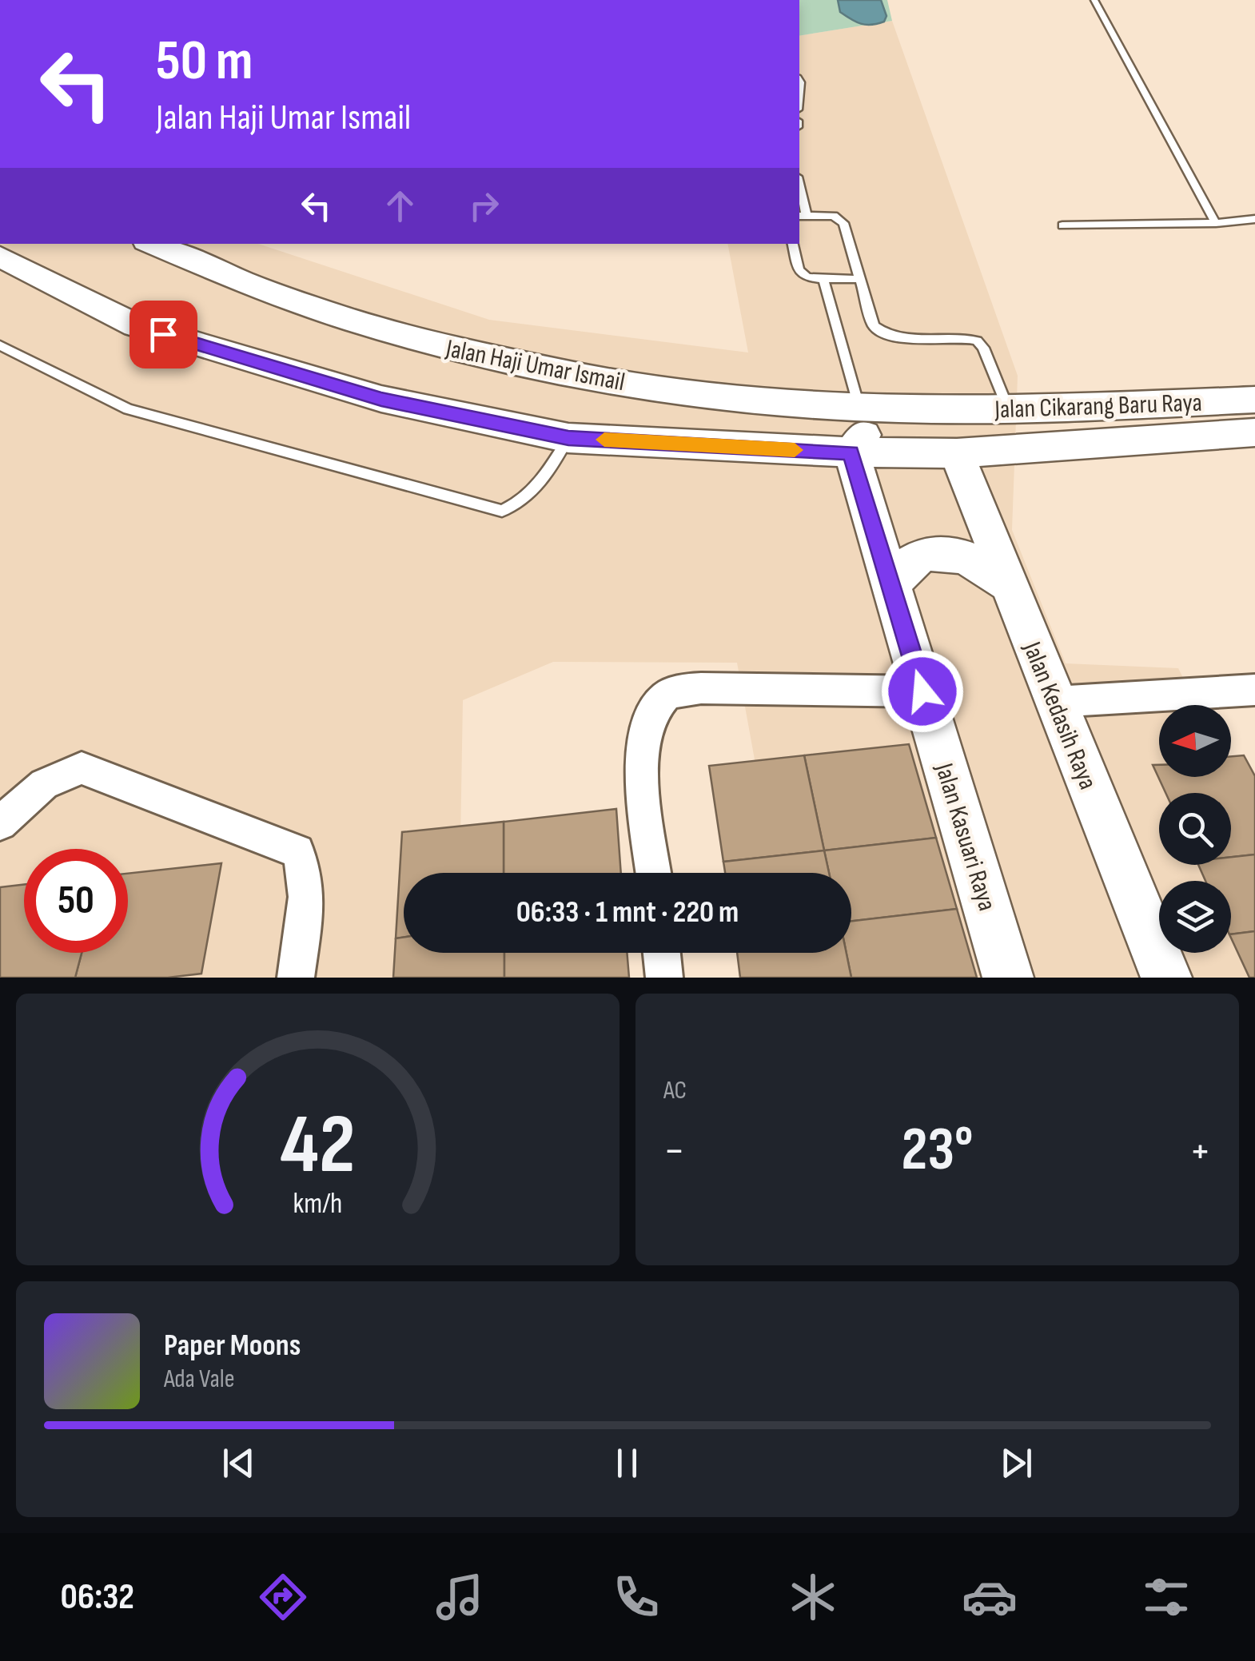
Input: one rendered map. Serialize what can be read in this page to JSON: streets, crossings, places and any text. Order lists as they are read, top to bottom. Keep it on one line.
{"streets":{"main road":["Jalan Haji Umar Ismail","Jalan Cikarang Baru Raya","Jalan Kedasih Raya","Jalan Kasuari Raya"]},"crossings":[["Jalan Haji Umar Ismail","Jalan Cikarang Baru Raya"],["Jalan Cikarang Baru Raya","Jalan Kedasih Raya"]],"north":"left","page":{"turn":["50 m","Jalan Haji Umar Ismail"],"limit":"50","trip":"06:33 · 1 mnt · 220 m","tile":"AC","heat":["−","23°","+"],"song":["Paper Moons","Ada Vale"],"tabs":"06:32","gauge":["42","km/h"]}}
